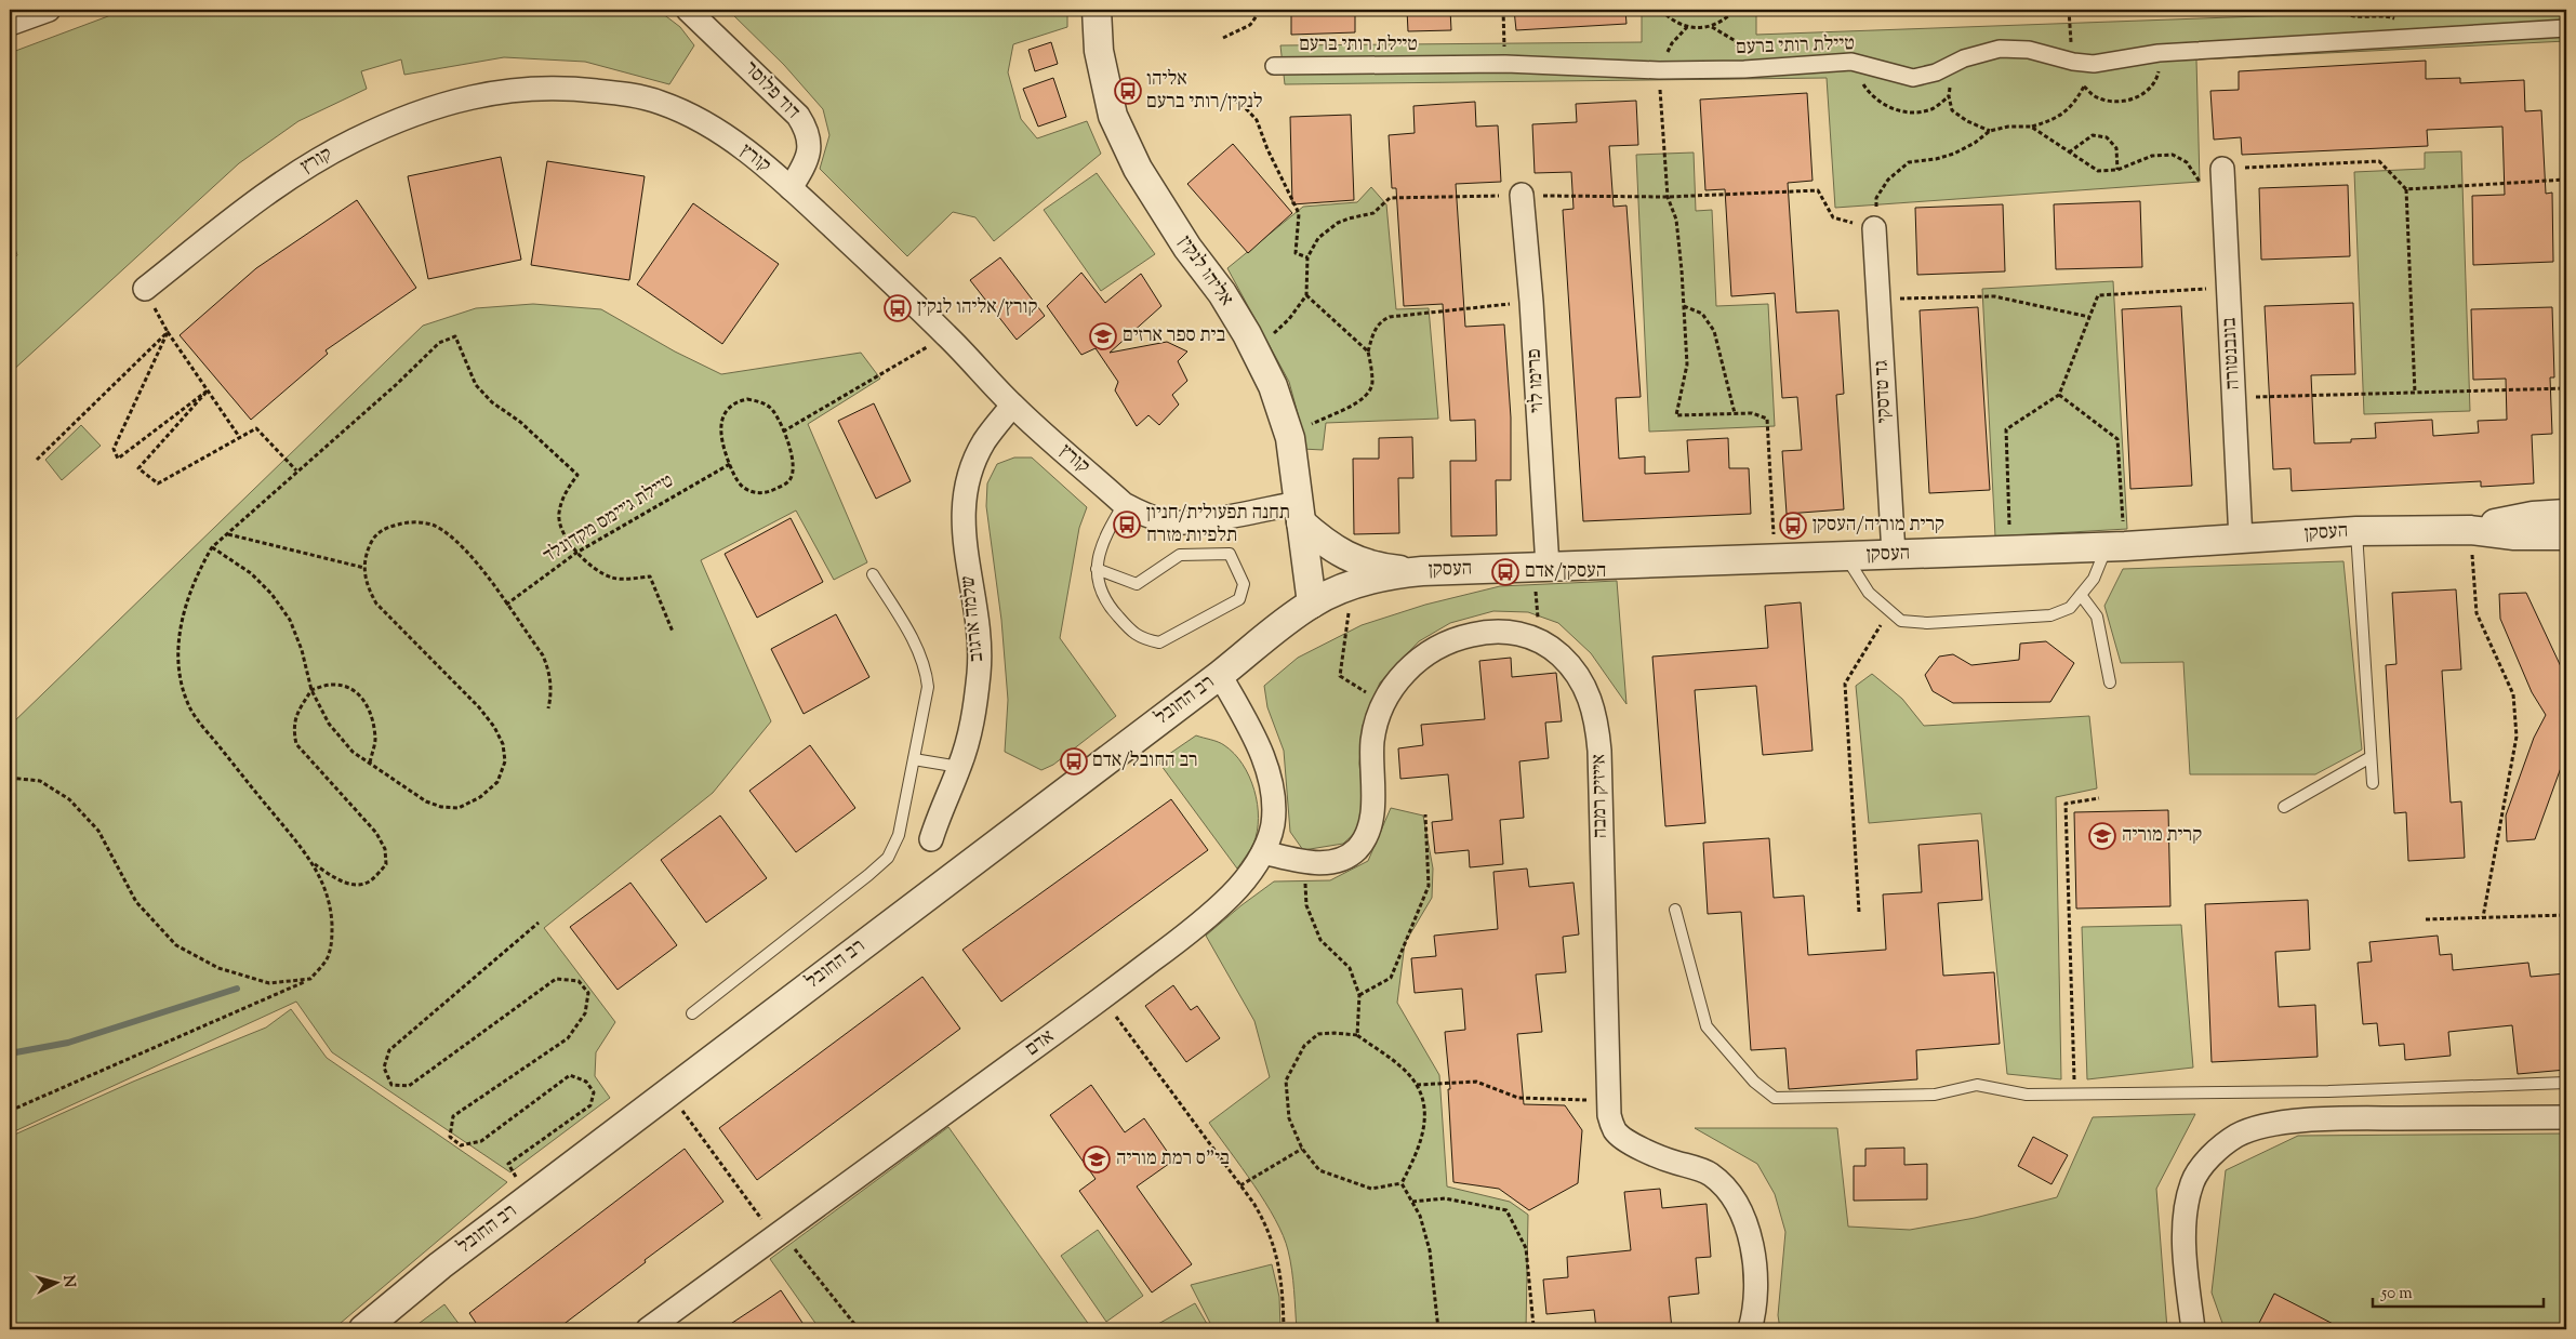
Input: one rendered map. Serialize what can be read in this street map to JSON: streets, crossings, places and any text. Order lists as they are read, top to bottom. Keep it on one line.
{"streets":{"street":["טיילת רותי ברעם","דוד פלוסר","קורץ","אליהו לנקין","בונבנטורה","פרימו לוי","גד טדסקי","העסקן","שלמה ארגוב","רב החובל","אייזיק רמבה","אדם"],"path":["טיילת ג׳יימס מקדונלד"]},"crossings":[["דוד פלוסר","קורץ"],["קורץ","אליהו לנקין"],["קורץ","שלמה ארגוב"],["אליהו לנקין","העסקן"],["אליהו לנקין","רב החובל"],["בונבנטורה","העסקן"],["פרימו לוי","העסקן"],["גד טדסקי","העסקן"],["העסקן","רב החובל"],["רב החובל","אדם"],["אייזיק רמבה","אדם"]],"places":{"bus stop":["אליהו לנקין/רותי ברעם","קורץ/אליהו לנקין","תחנה תפעולית/חניון תלפיות מזרח","קרית מוריה/העסקן","העסקן/אדם","רב החובל/אדם"],"school or university":["בית ספר ארזים","קרית מוריה","בי\"ס רמת מוריה"]},"scale_bar":"50 m","north":"right"}
